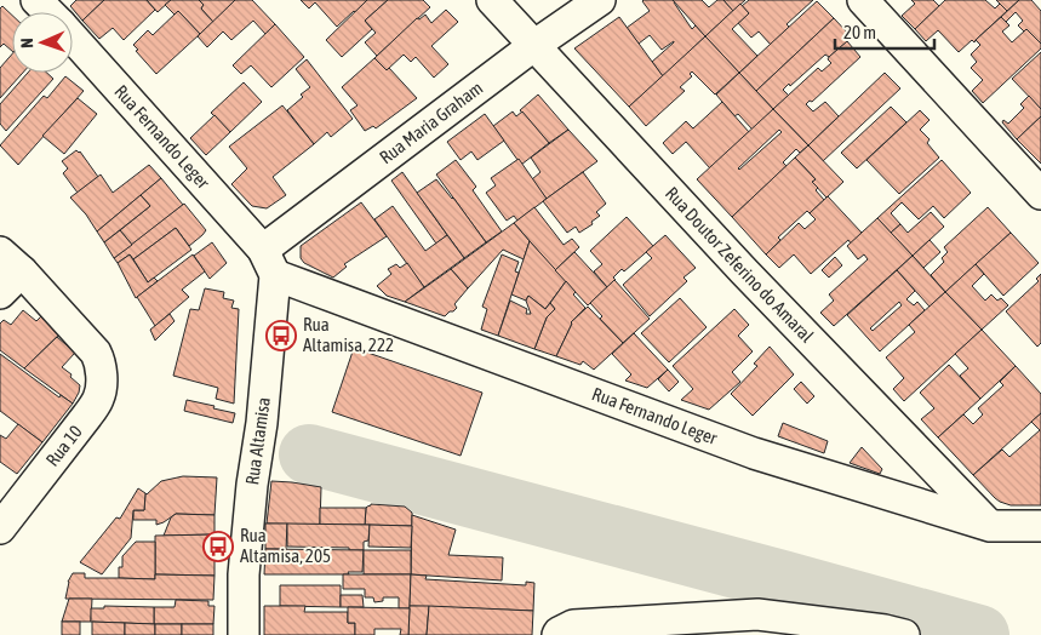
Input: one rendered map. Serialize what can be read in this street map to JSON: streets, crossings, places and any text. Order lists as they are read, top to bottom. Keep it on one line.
{"streets":{"street":["Rua Maria Graham","Rua Fernando Leger","Rua Doutor Zeferino do Amaral","Rua Altamisa","Rua 10"]},"crossings":[["Rua Maria Graham","Rua Fernando Leger"],["Rua Maria Graham","Rua Doutor Zeferino do Amaral"],["Rua Maria Graham","Rua Altamisa"],["Rua Fernando Leger","Rua Doutor Zeferino do Amaral"],["Rua Fernando Leger","Rua Altamisa"]],"places":{"bus stop":["Rua Altamisa, 222","Rua Altamisa, 205"]},"scale_bar":"20 m","north":"left"}
